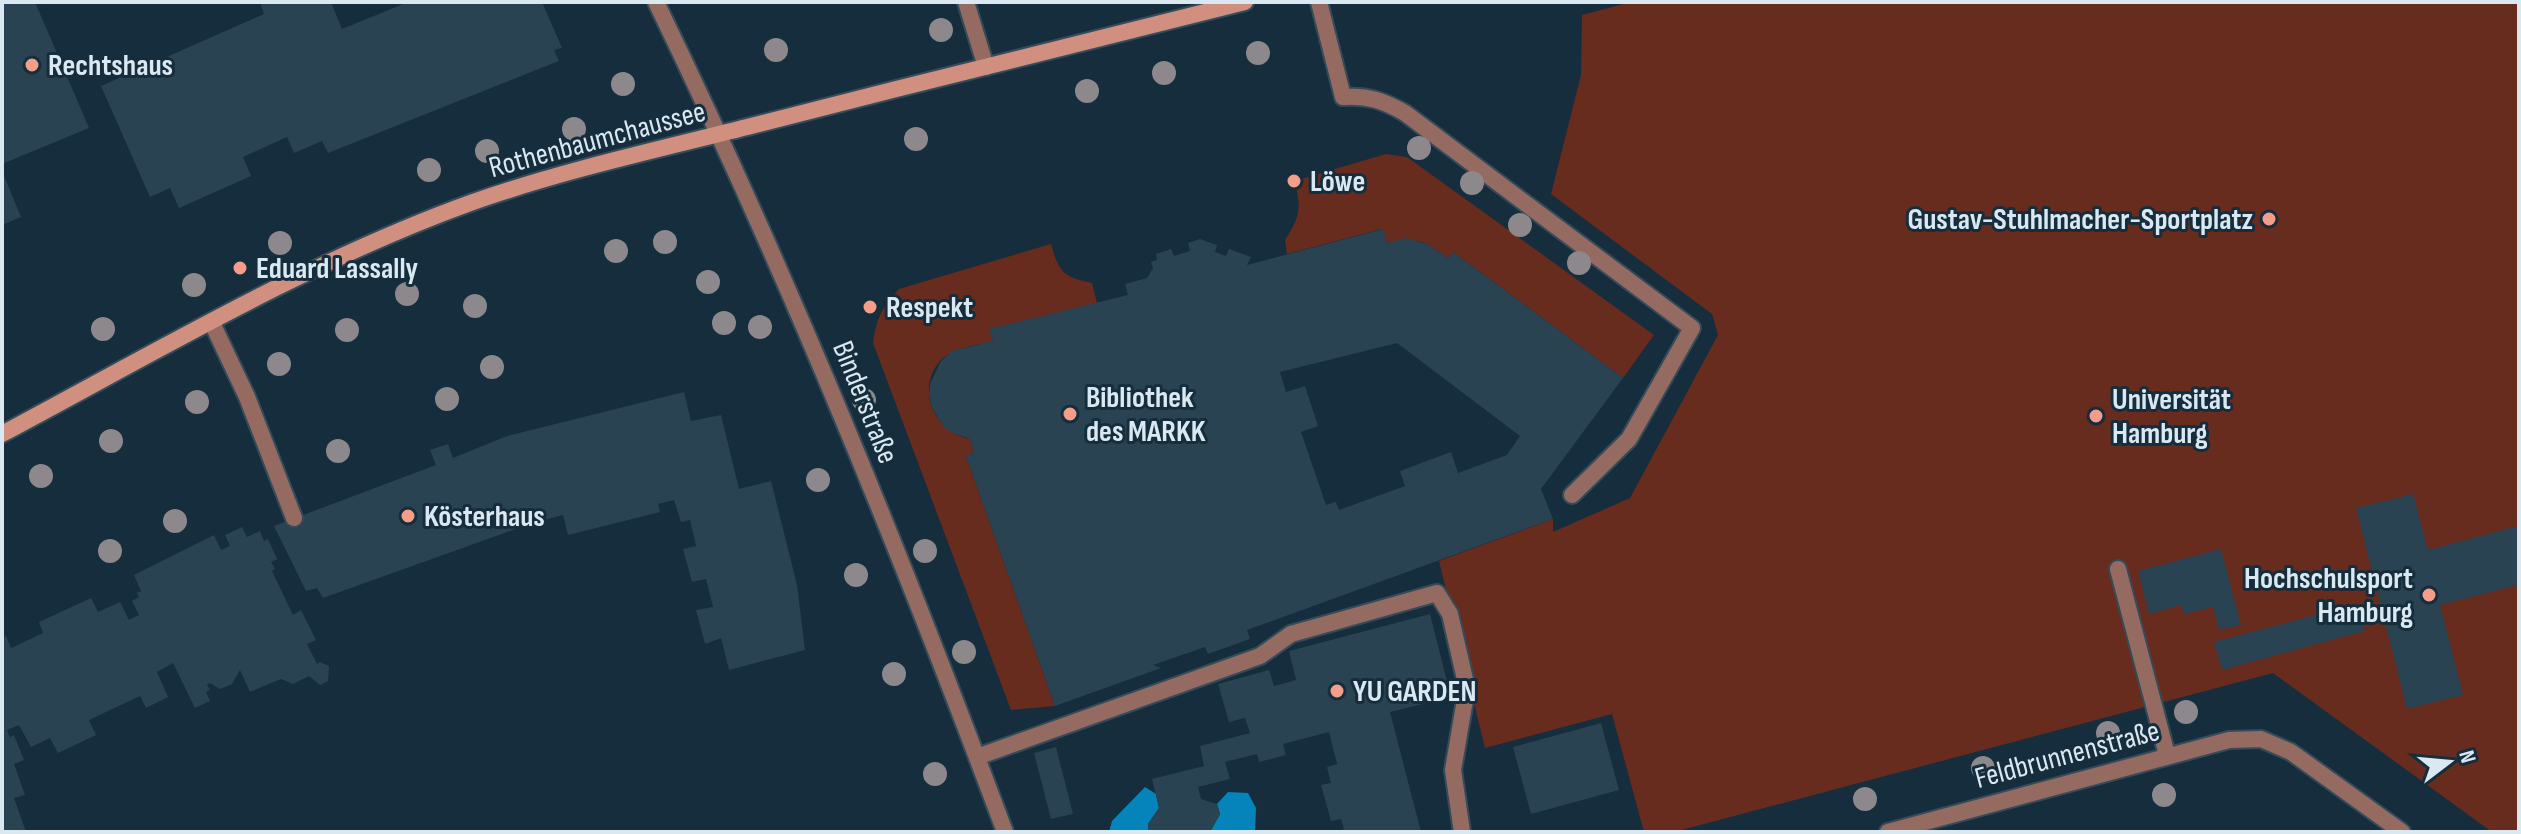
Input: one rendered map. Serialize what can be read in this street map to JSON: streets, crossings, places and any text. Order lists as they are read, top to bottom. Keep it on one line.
{"streets":{"main road":["Rothenbaumchaussee"],"street":["Binderstraße","Feldbrunnenstraße"]},"crossings":[["Rothenbaumchaussee","Binderstraße"]],"places":["Rechtshaus","Löwe","Gustav-Stuhlmacher-Sportplatz","Eduard Lassally","Respekt","Bibliothek des MARKK","Universität Hamburg","Kösterhaus","Hochschulsport Hamburg","YU GARDEN"],"north":"right"}
